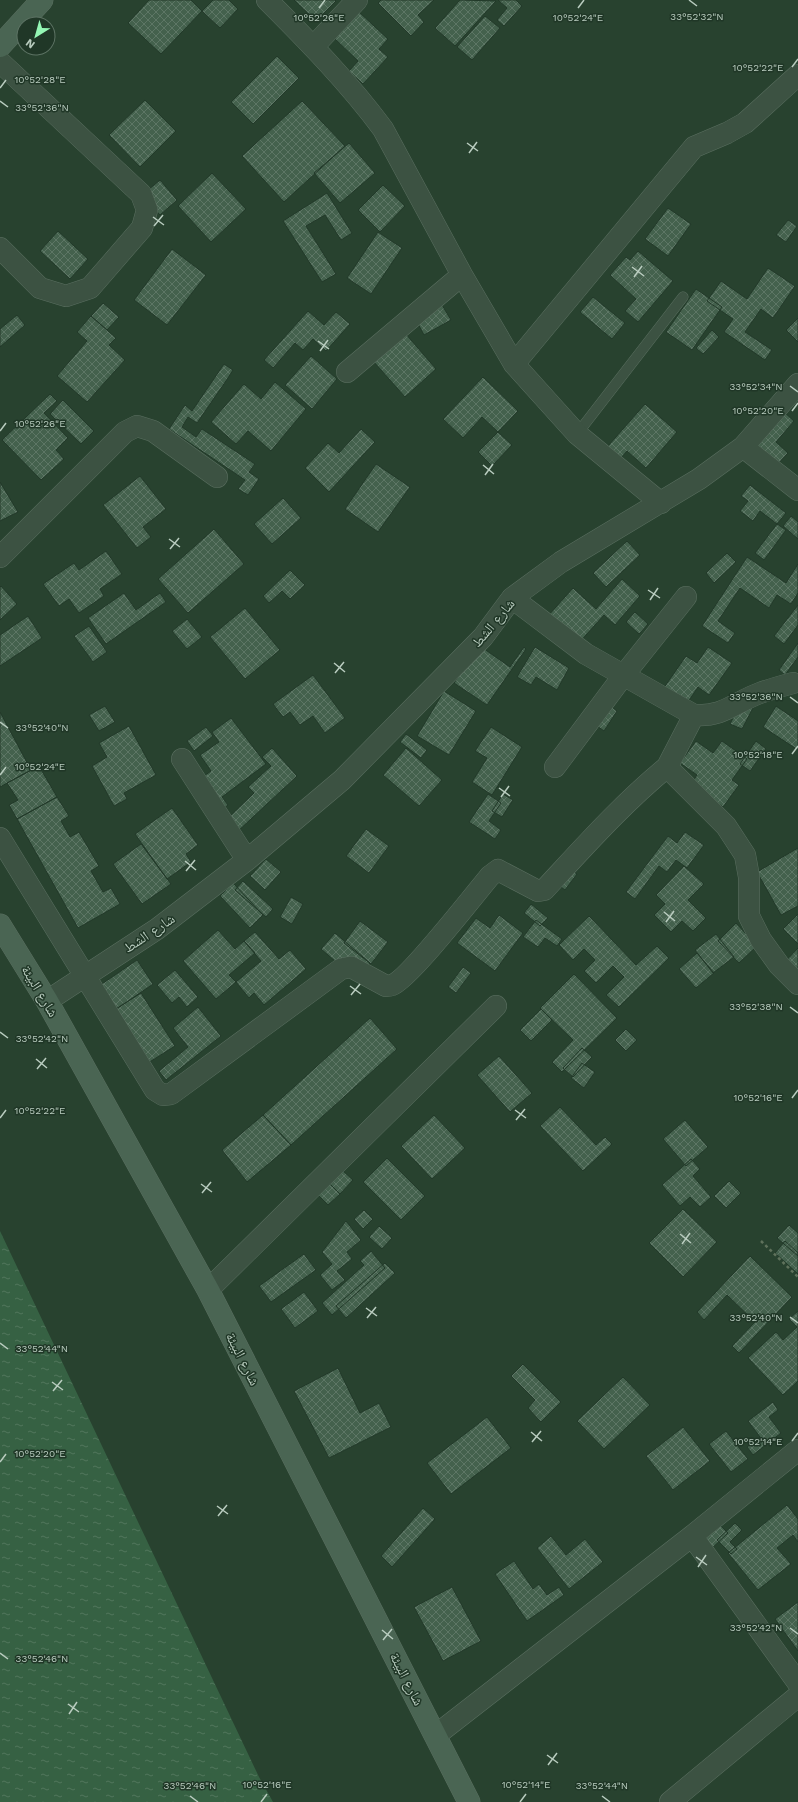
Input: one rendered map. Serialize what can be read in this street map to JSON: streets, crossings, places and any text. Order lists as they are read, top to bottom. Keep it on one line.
{"streets":{"main road":["شارع البيئة"],"street":["شارع الشط"]},"crossings":[["شارع الشط","شارع البيئة"]],"north":"bottom left","coordinates":["33°52'32\"N","10°52'26\"E","10°52'24\"E","10°52'22\"E","10°52'28\"E","33°52'36\"N","33°52'34\"N","10°52'20\"E","33°52'40\"N","10°52'18\"E","33°52'38\"N","33°52'42\"N","10°52'16\"E","33°52'44\"N","10°52'14\"E","33°52'46\"N"]}
